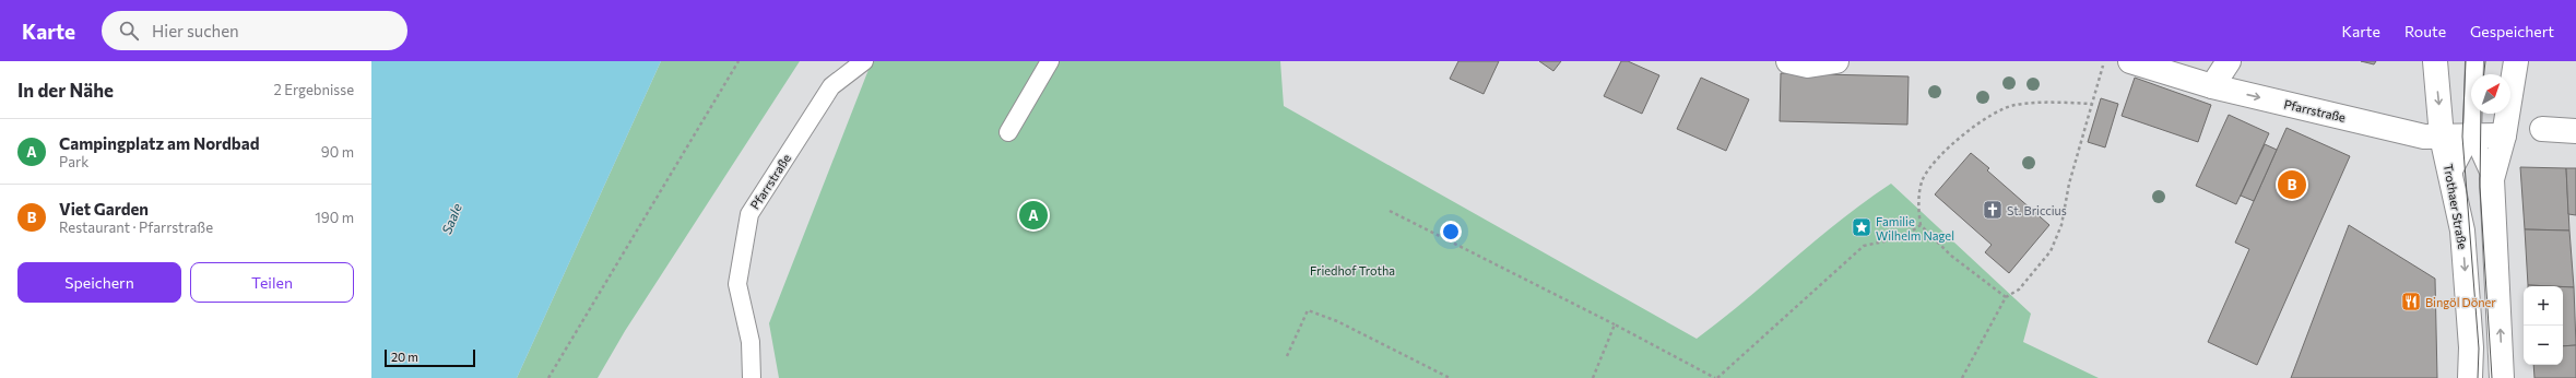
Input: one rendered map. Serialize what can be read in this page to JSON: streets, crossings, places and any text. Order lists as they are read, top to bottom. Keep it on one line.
{"streets":{"main road":["Pfarrstraße","Trothaer Straße"]},"crossings":[["Pfarrstraße","Trothaer Straße"]],"water":["Saale"],"parks":["Friedhof Trotha"],"places":{"church":["St. Briccius"],"place":["Familie Wilhelm Nagel"],"restaurant":["Bingöl Döner"]},"scale_bar":"20 m","north":"top right","page":{"header":"Karte","search":"Hier suchen","nav":["Karte","Route","Gespeichert"],"heading":["In der Nähe","2 Ergebnisse"],"list":[{"mark":"A","name":"Campingplatz am Nordbad","note":"Park","value":"90 m"},{"mark":"B","name":"Viet Garden","note":"Restaurant · Pfarrstraße","value":"190 m"}],"pins":["B","A"],"buttons":["Speichern","Teilen"],"map_buttons":["+","−"],"scale":"20 m"}}
